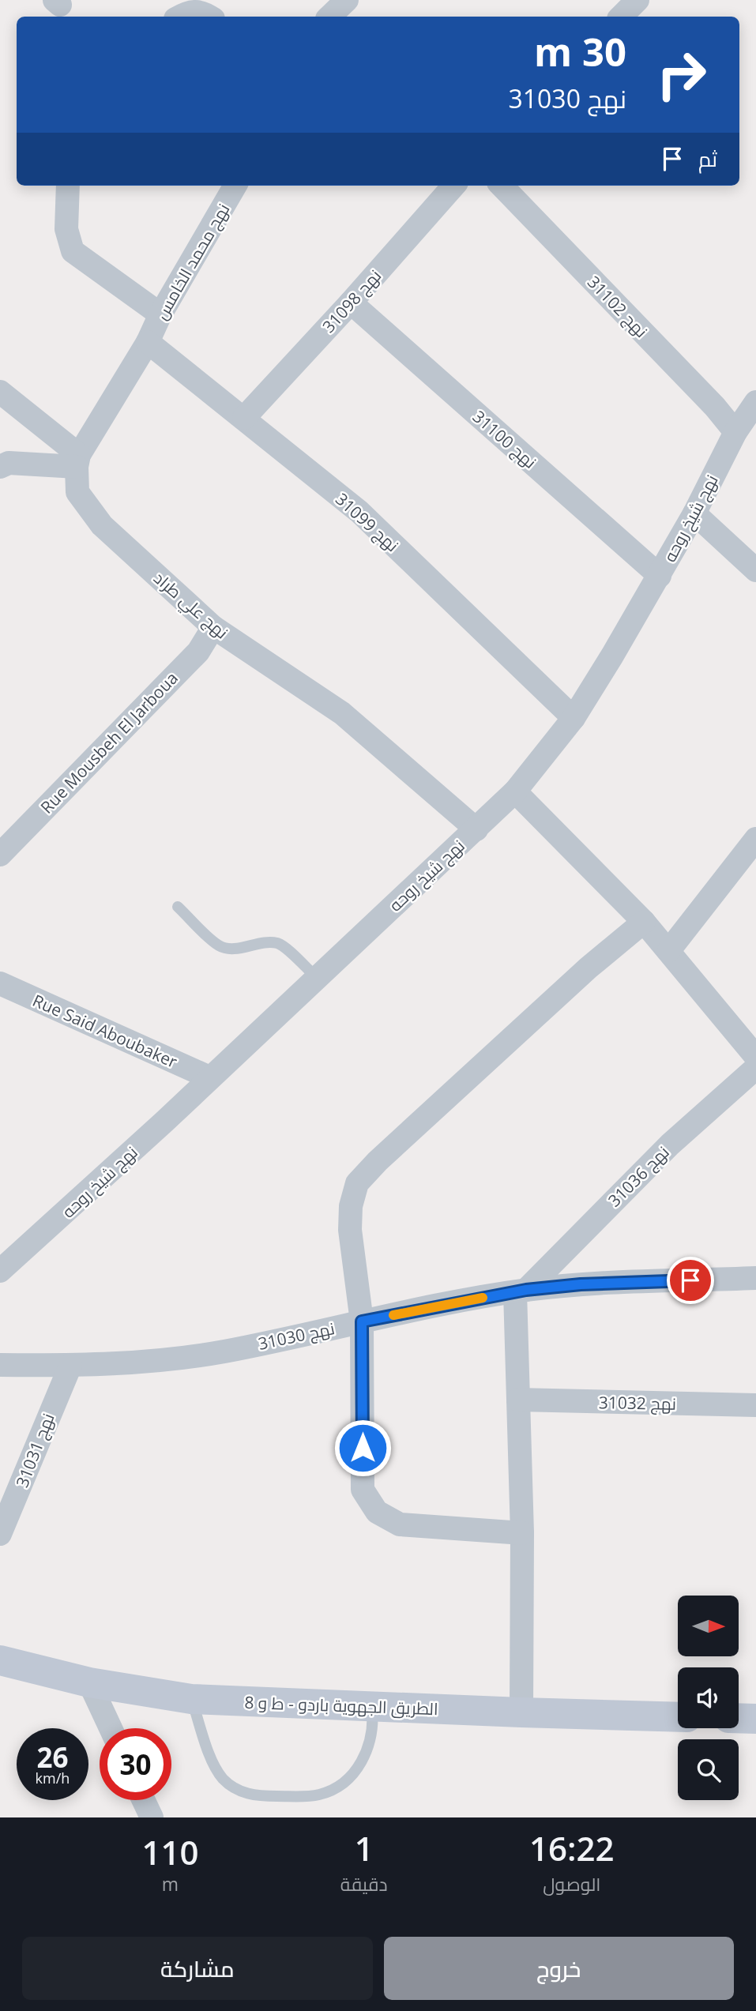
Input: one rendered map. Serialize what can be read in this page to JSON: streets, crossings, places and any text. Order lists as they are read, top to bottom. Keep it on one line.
{"streets":{"main road":["الطريق الجهوية باردو - ط و 8"],"street":["نهج محمد الخامس","نهج 31098","نهج 31102","نهج 31100","نهج شيخ روحه","نهج 31099","نهج علي طراد","Rue Mousbeh El Jarboua","Rue Said Aboubaker","نهج 31036","نهج 31030","نهج 31032","نهج 31031"]},"crossings":[["نهج محمد الخامس","نهج 31099"],["نهج 31098","نهج 31100"],["نهج 31098","نهج 31099"],["نهج 31102","نهج شيخ روحه"],["نهج 31100","نهج شيخ روحه"],["نهج شيخ روحه","نهج 31099"],["نهج شيخ روحه","نهج علي طراد"],["نهج شيخ روحه","Rue Said Aboubaker"],["نهج علي طراد","Rue Mousbeh El Jarboua"],["نهج 31036","نهج 31030"],["نهج 31030","نهج 31031"]],"north":"right","page":{"turn":["30 m","نهج 31030"],"then":"ثم","speed":"26 km/h","limit":"30","eta":["16:22","الوصول","1","دقيقة","110","m"],"buttons":["خروج","مشاركة"]}}
